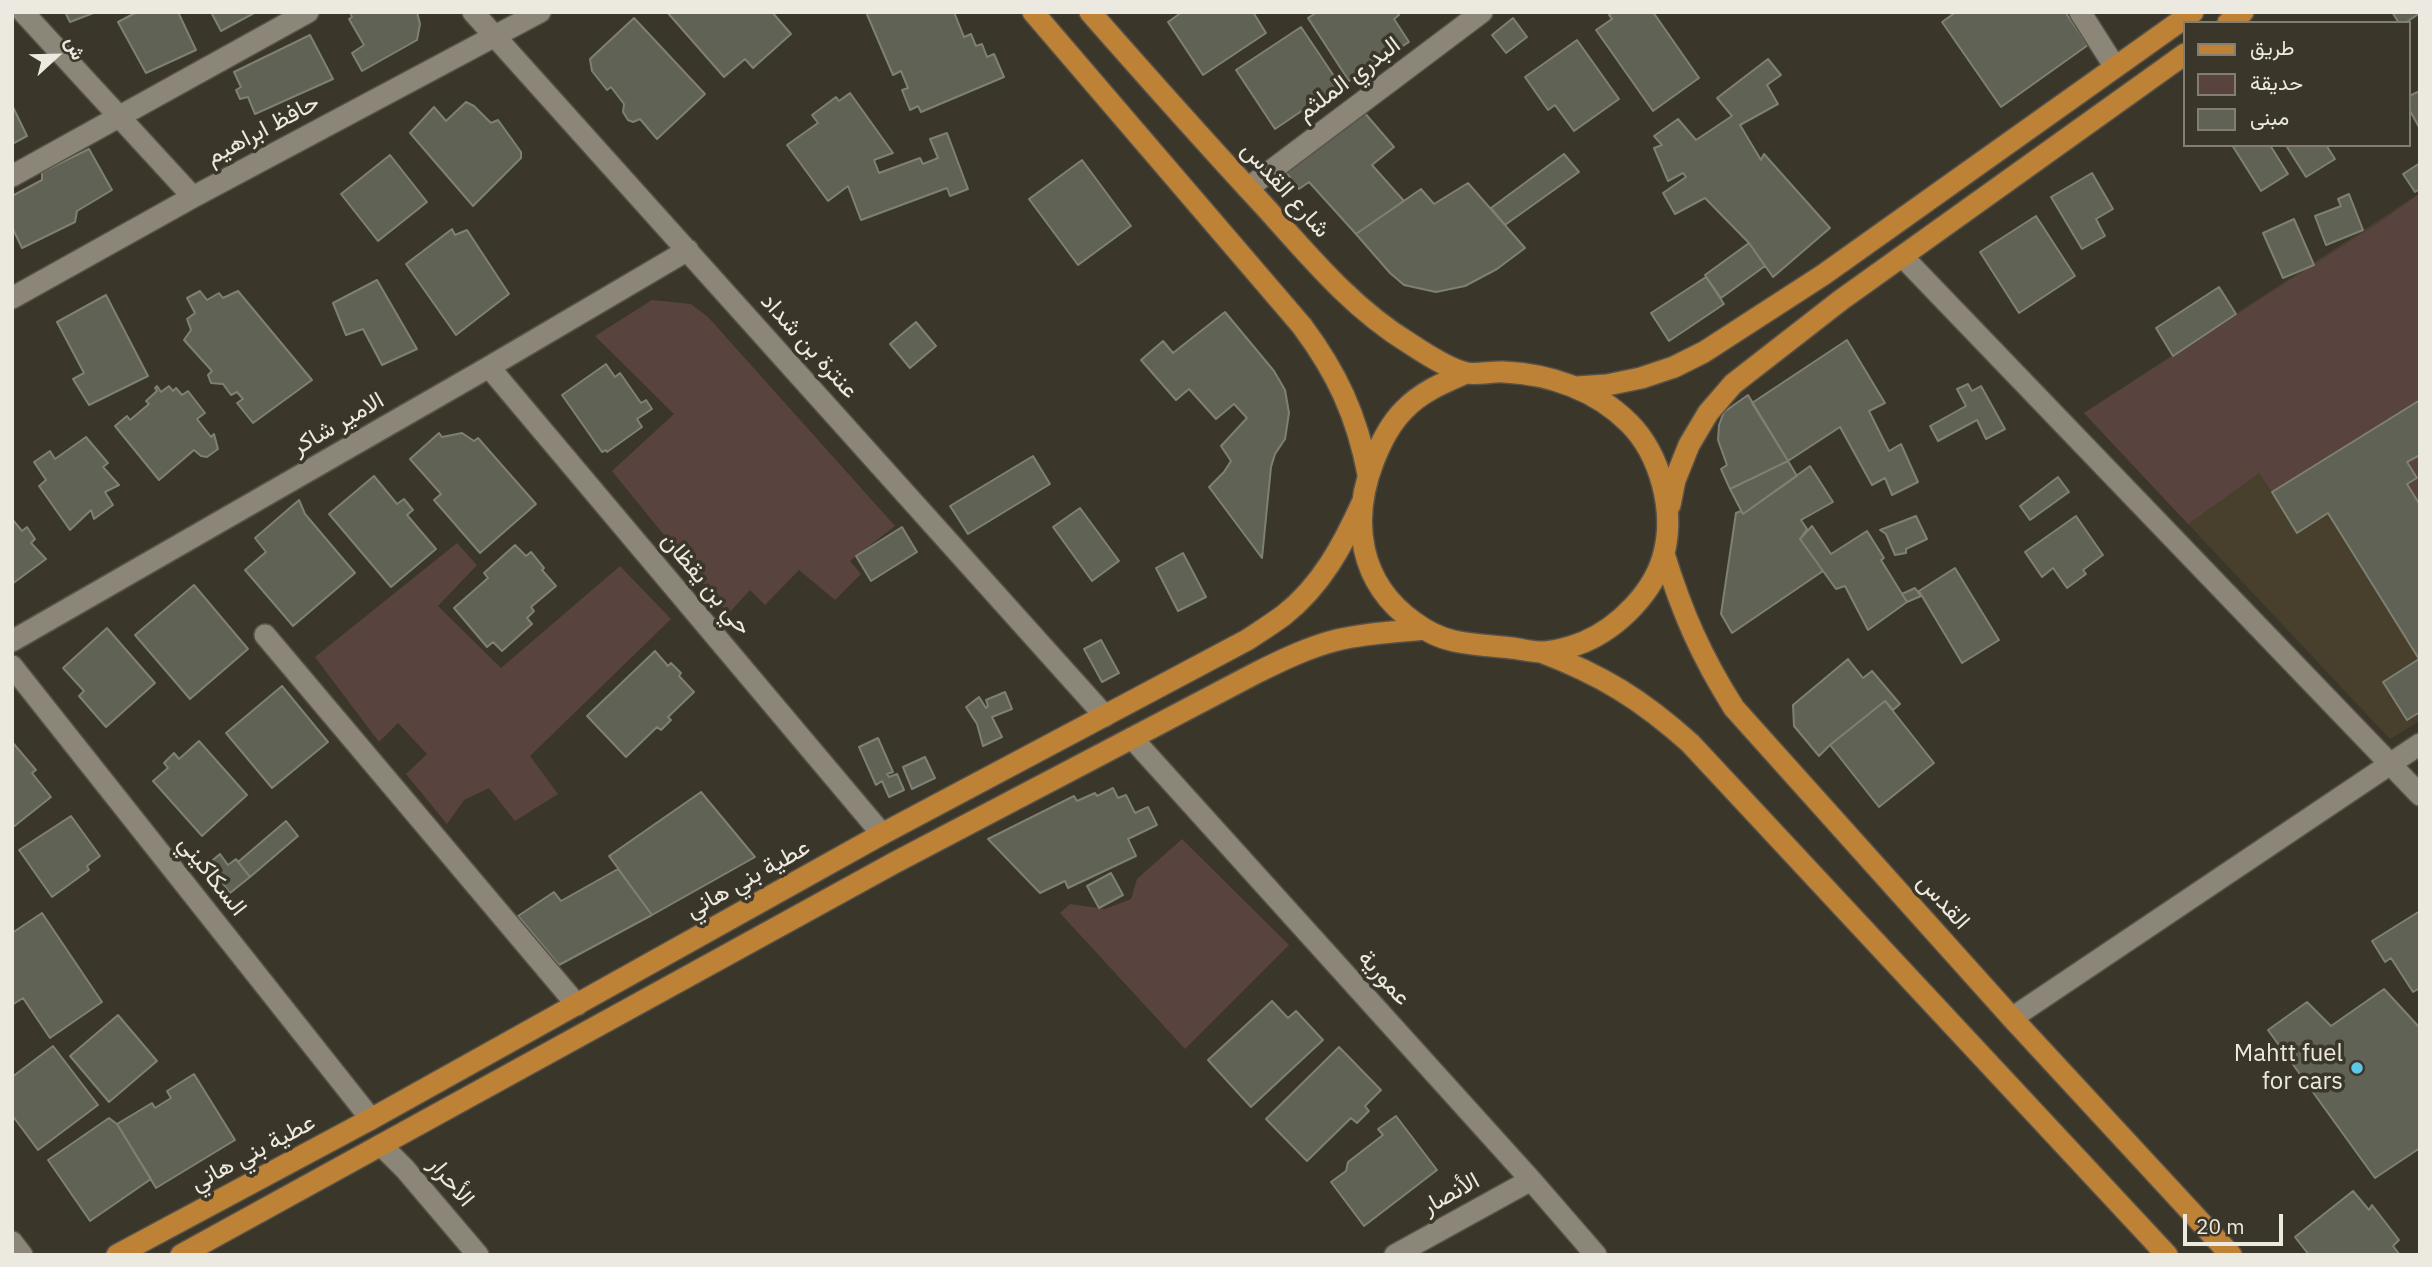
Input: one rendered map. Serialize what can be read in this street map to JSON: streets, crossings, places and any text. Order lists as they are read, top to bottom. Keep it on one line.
{"streets":{"main road":["شارع القدس","عطية بني هاني","القدس"],"street":["البدري الملثم","حافظ ابراهيم","عنترة بن شداد","الامير شاكر","حي بن يقظان","السكاكيني","عمورية","الأحرار","الأنصار"]},"crossings":[["البدري الملثم","شارع القدس"],["حافظ ابراهيم","عنترة بن شداد"],["عنترة بن شداد","الامير شاكر"],["عنترة بن شداد","عطية بني هاني"],["الامير شاكر","حي بن يقظان"],["حي بن يقظان","عطية بني هاني"],["السكاكيني","عطية بني هاني"],["عمورية","الأنصار"]],"places":["Mahtt fuel for cars"],"legend":["طريق","حديقة","مبنى"],"scale_bar":"20 m","north":"right"}
